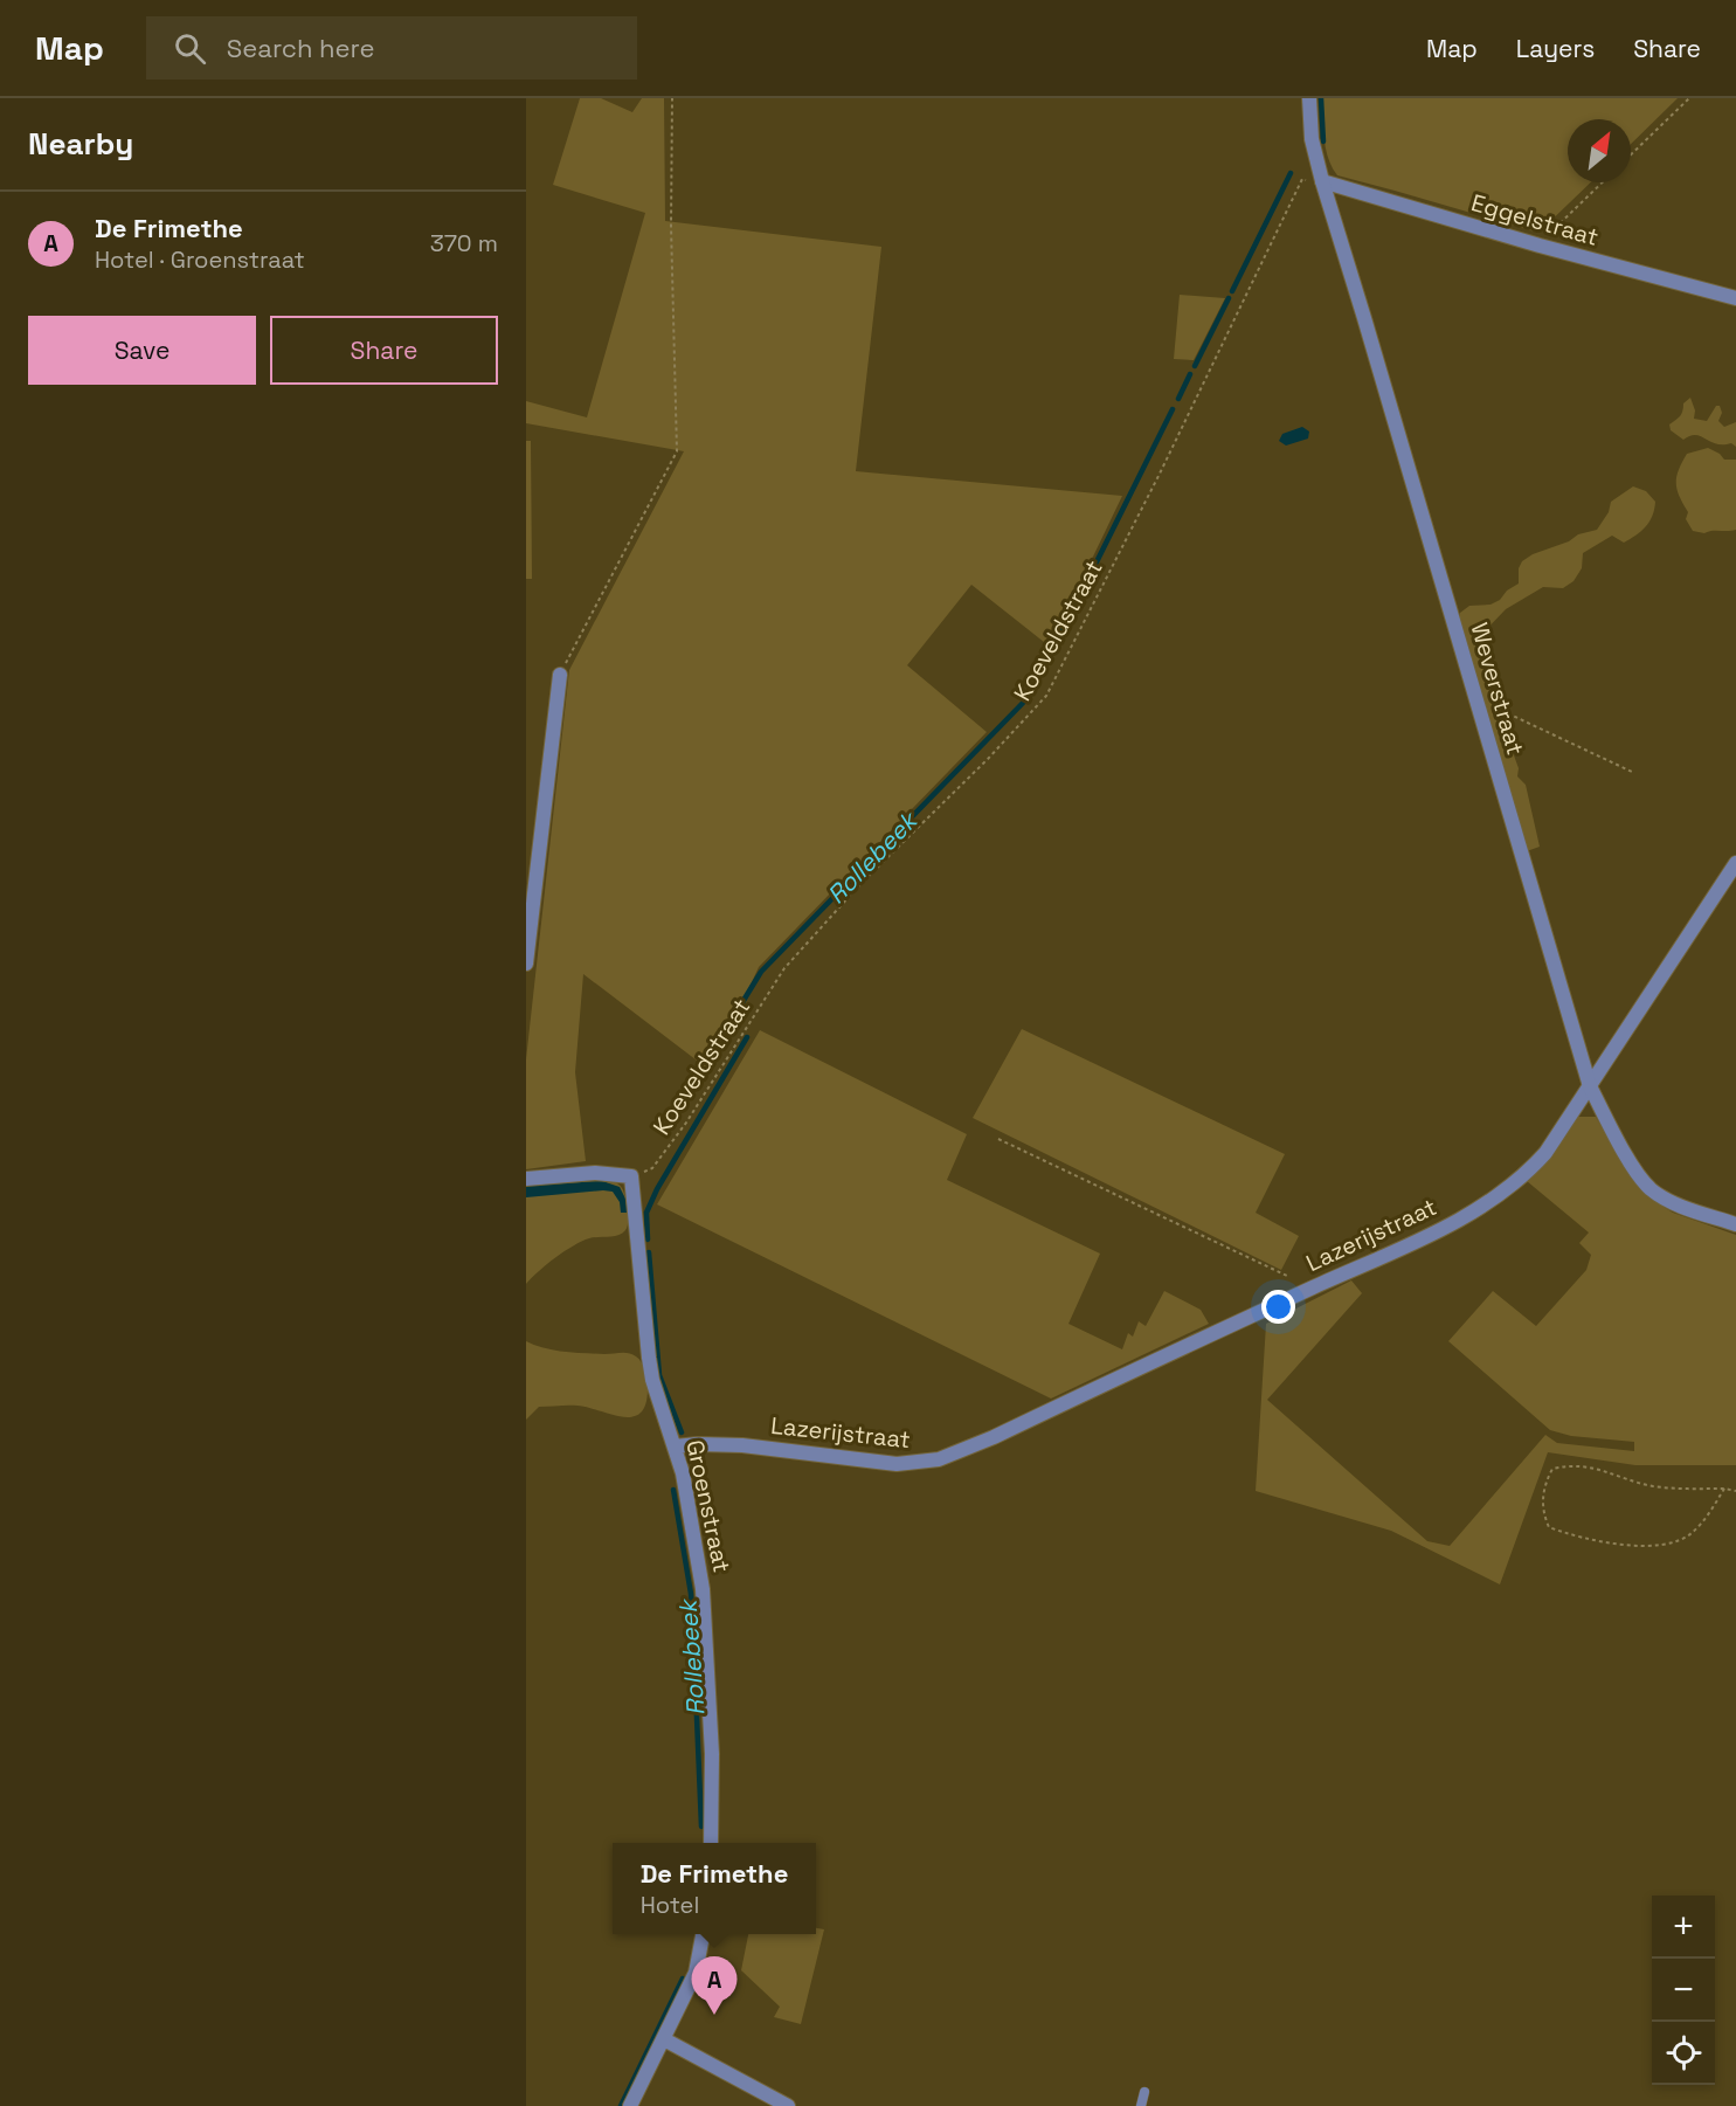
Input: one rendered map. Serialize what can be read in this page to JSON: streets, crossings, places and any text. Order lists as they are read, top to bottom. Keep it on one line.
{"streets":{"street":["Eggelstraat","Weverstraat","Lazerijstraat","Groenstraat"],"path":["Koeveldstraat"]},"crossings":[["Eggelstraat","Koeveldstraat"],["Eggelstraat","Weverstraat"],["Koeveldstraat","Weverstraat"],["Koeveldstraat","Groenstraat"],["Weverstraat","Lazerijstraat"],["Lazerijstraat","Groenstraat"]],"water":["Rollebeek"],"north":"top right","page":{"header":"Map","search":"Search here","nav":["Map","Layers","Share"],"heading":"Nearby","list":[{"mark":"A","name":"De Frimethe","note":"Hotel · Groenstraat","value":"370 m"}],"buttons":["Save","Share"],"popup":["De Frimethe","Hotel"],"map_buttons":["+","−"],"pins":"A"}}
